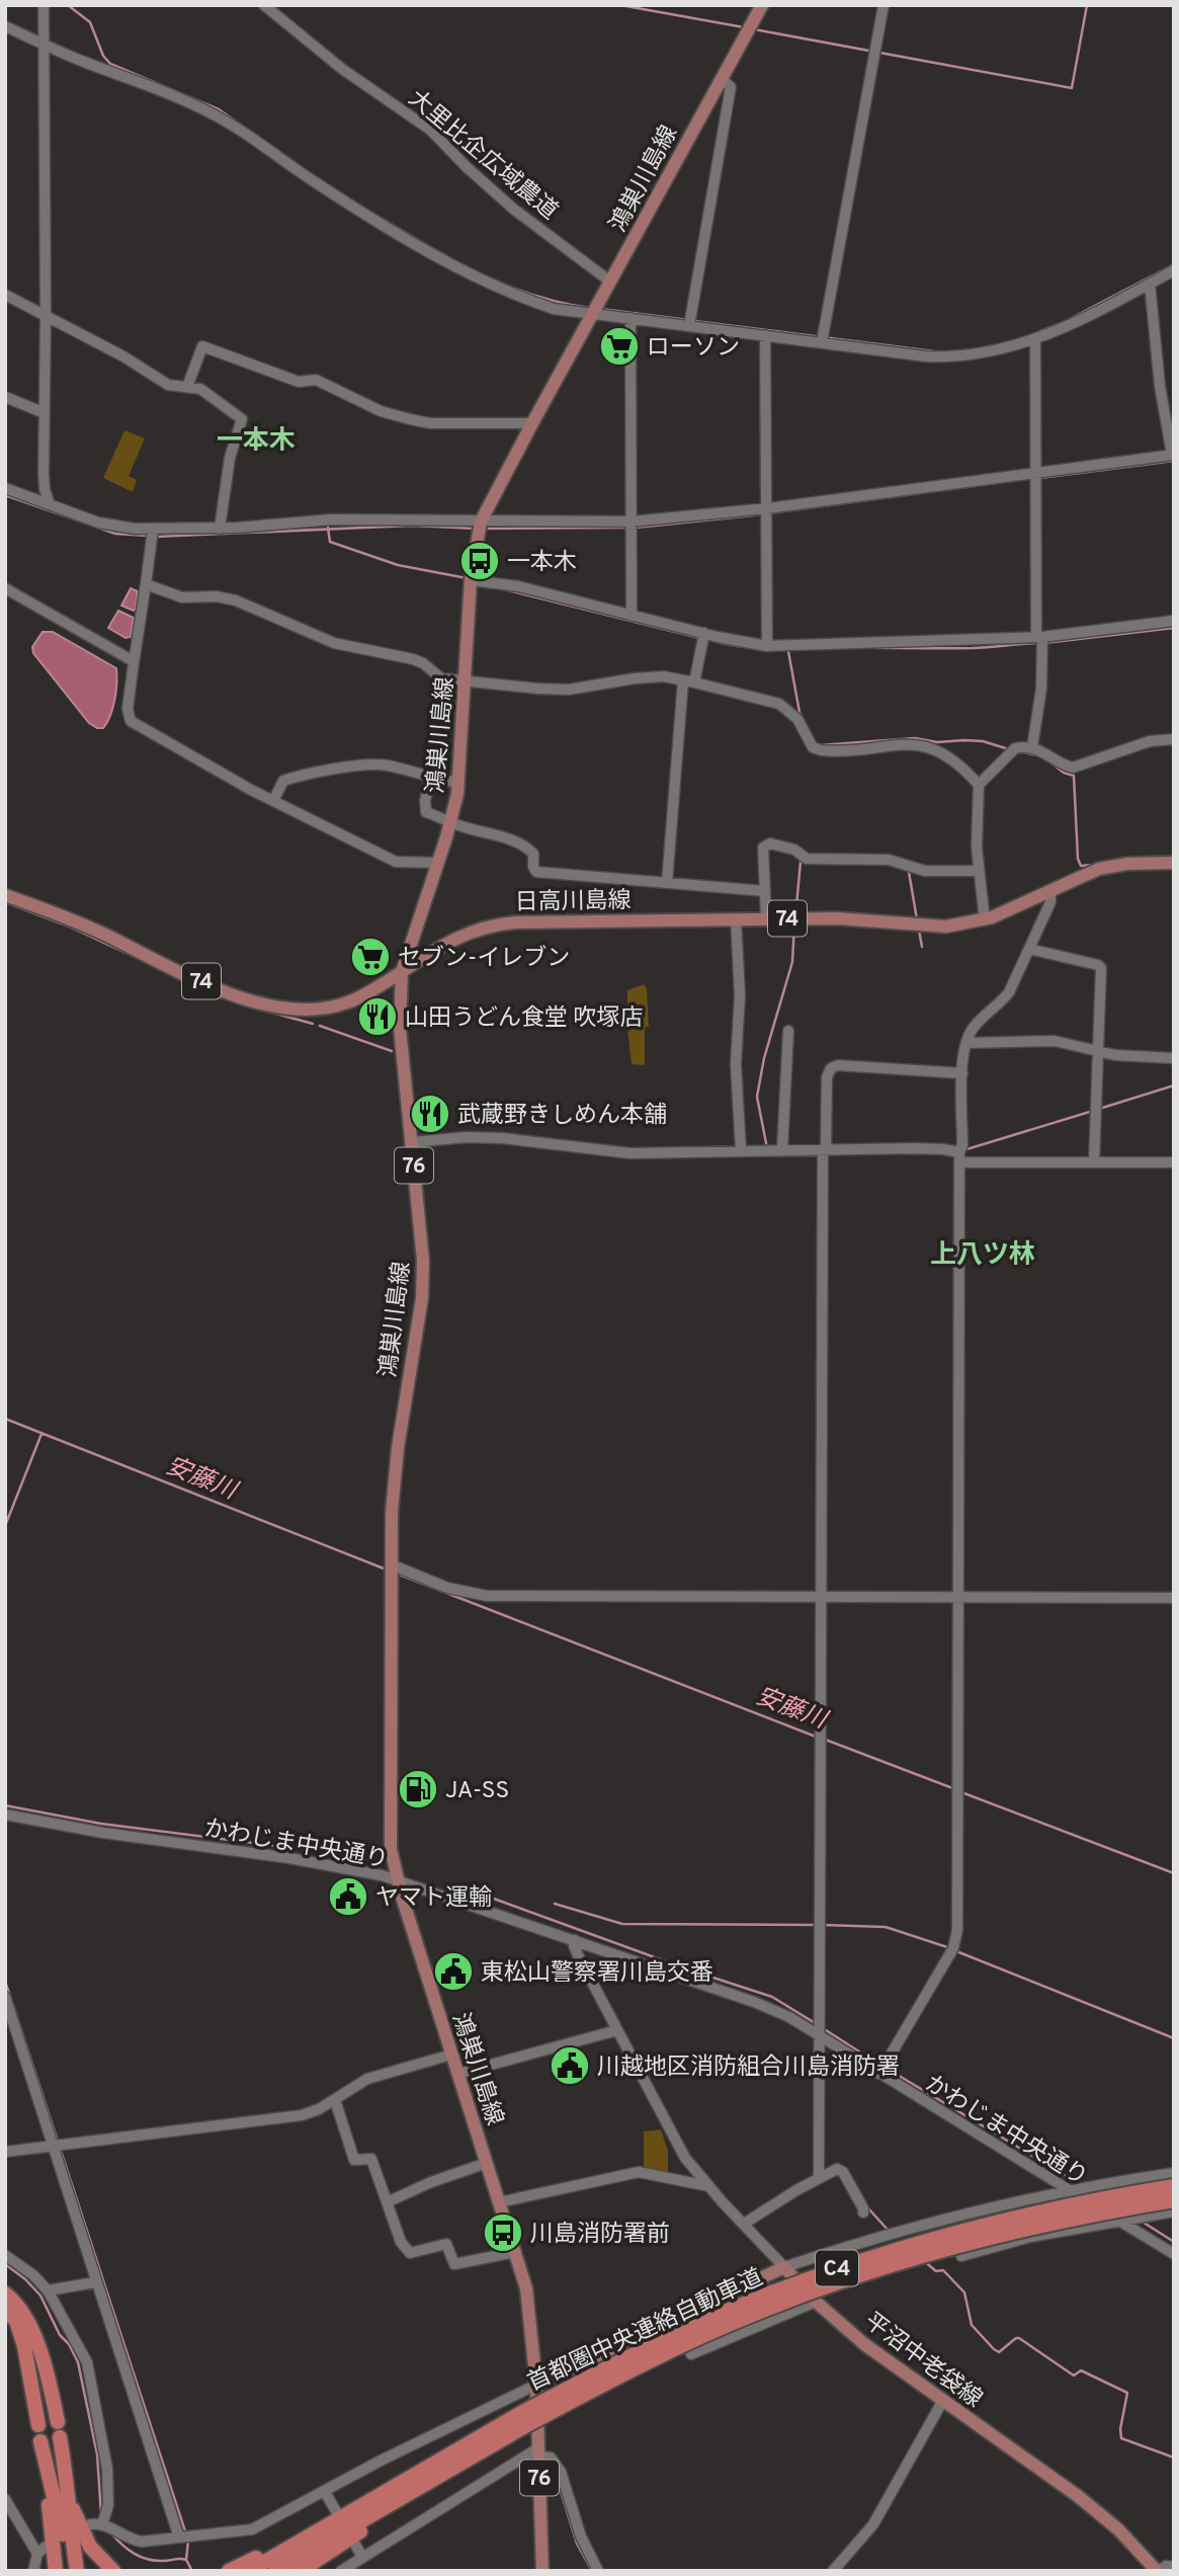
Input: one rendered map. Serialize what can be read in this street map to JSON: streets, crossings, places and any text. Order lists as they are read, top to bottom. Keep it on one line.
{"streets":{"highway":["C4","首都圏中央連絡自動車道"],"main road":["鴻巣川島線","日高川島線","74","76","平沼中老袋線"],"street":["大里比企広域農道","かわじま中央通り"]},"crossings":[["大里比企広域農道","鴻巣川島線"],["鴻巣川島線","日高川島線"],["鴻巣川島線","かわじま中央通り"]],"districts":["一本木","上八ツ林"],"water":["安藤川"],"places":{"supermarket":["ローソン","セブン-イレブン"],"bus stop":["一本木","川島消防署前"],"restaurant":["山田うどん食堂 吹塚店","武蔵野きしめん本舗"],"fuel station":["JA-SS"],"public building":["ヤマト運輸","東松山警察署川島交番","川越地区消防組合川島消防署"]}}
